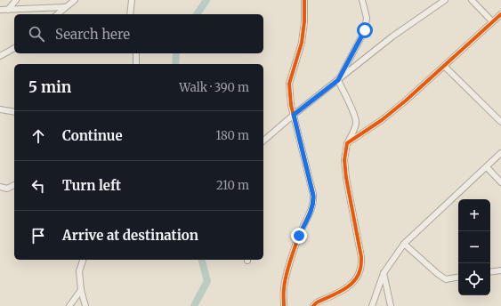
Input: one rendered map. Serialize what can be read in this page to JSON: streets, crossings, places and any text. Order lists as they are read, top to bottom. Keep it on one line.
{"page":{"search":"Search here","heading":["5 min","Walk · 390 m"],"list":[["Continue","180 m"],["Turn left","210 m"],"Arrive at destination"],"map_buttons":["+","−"]}}
